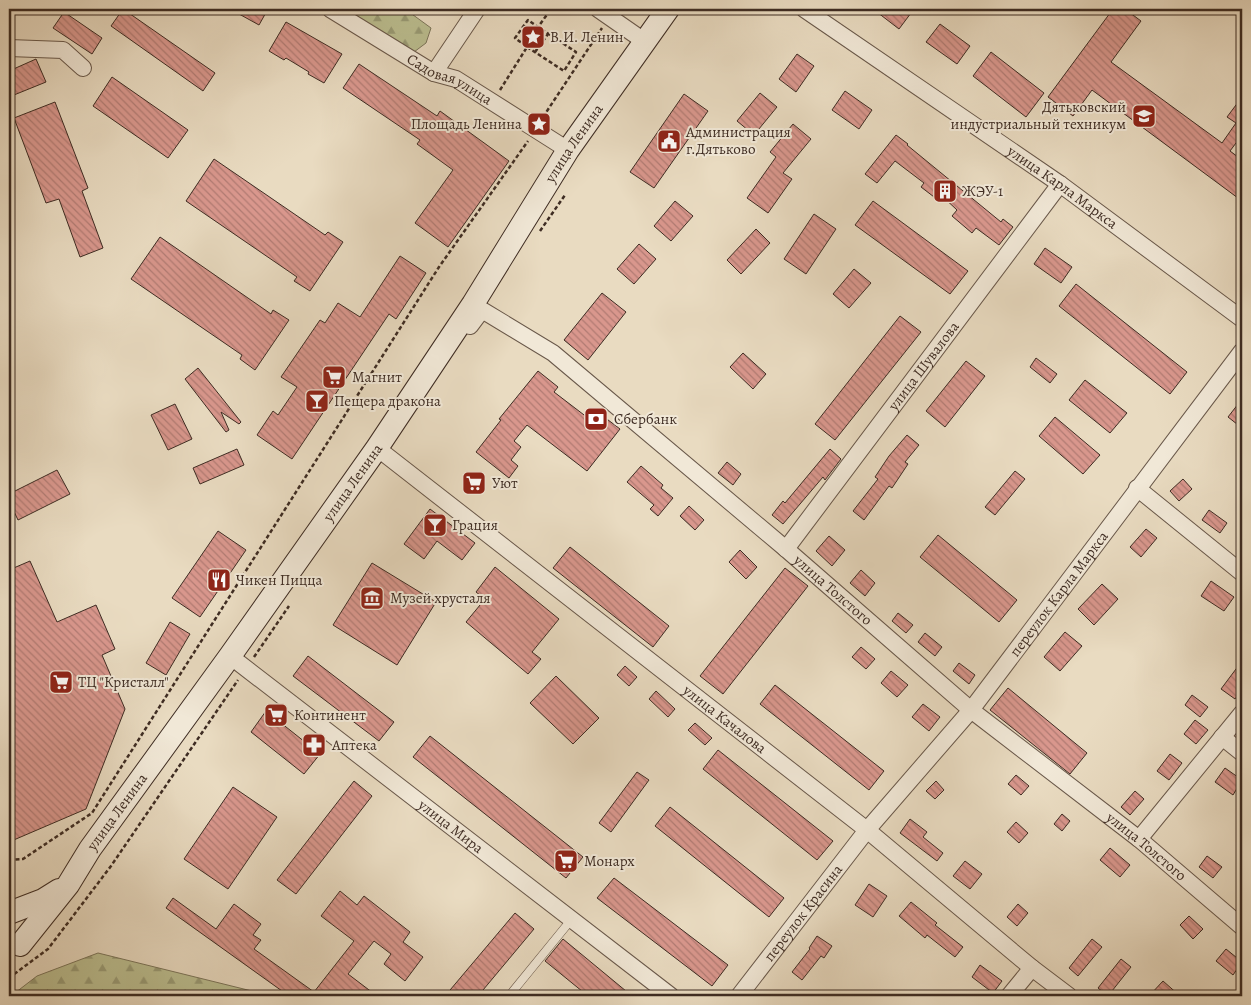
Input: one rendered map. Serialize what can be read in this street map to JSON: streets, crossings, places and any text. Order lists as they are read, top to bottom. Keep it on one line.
{"streets":{"main road":["улица Ленина"],"street":["Садовая улица","улица Карла Маркса","улица Шувалова","улица Толстого","переулок Карла Маркса","улица Качалова","улица Мира","переулок Красина"]},"crossings":[["Садовая улица","улица Ленина"],["улица Ленина","улица Толстого"],["улица Ленина","улица Качалова"],["улица Ленина","улица Мира"],["улица Карла Маркса","улица Шувалова"],["улица Шувалова","улица Толстого"],["улица Толстого","переулок Карла Маркса"],["переулок Карла Маркса","улица Качалова"],["переулок Карла Маркса","переулок Красина"],["улица Качалова","переулок Красина"]],"places":{"place":["В.И. Ленин","Площадь Ленина"],"school or university":["Дятьковский индустриальный техникум"],"public building":["Администрация г.Дятьково"],"building":["ЖЭУ-1"],"supermarket":["Магнит","Уют","ТЦ \"Кристалл\"","Континент","Монарх"],"bar":["Пещера дракона","Грация"],"bank":["Сбербанк"],"restaurant":["Чикен Пицца"],"museum":["Музей хрусталя"],"pharmacy":["Аптека"]}}
